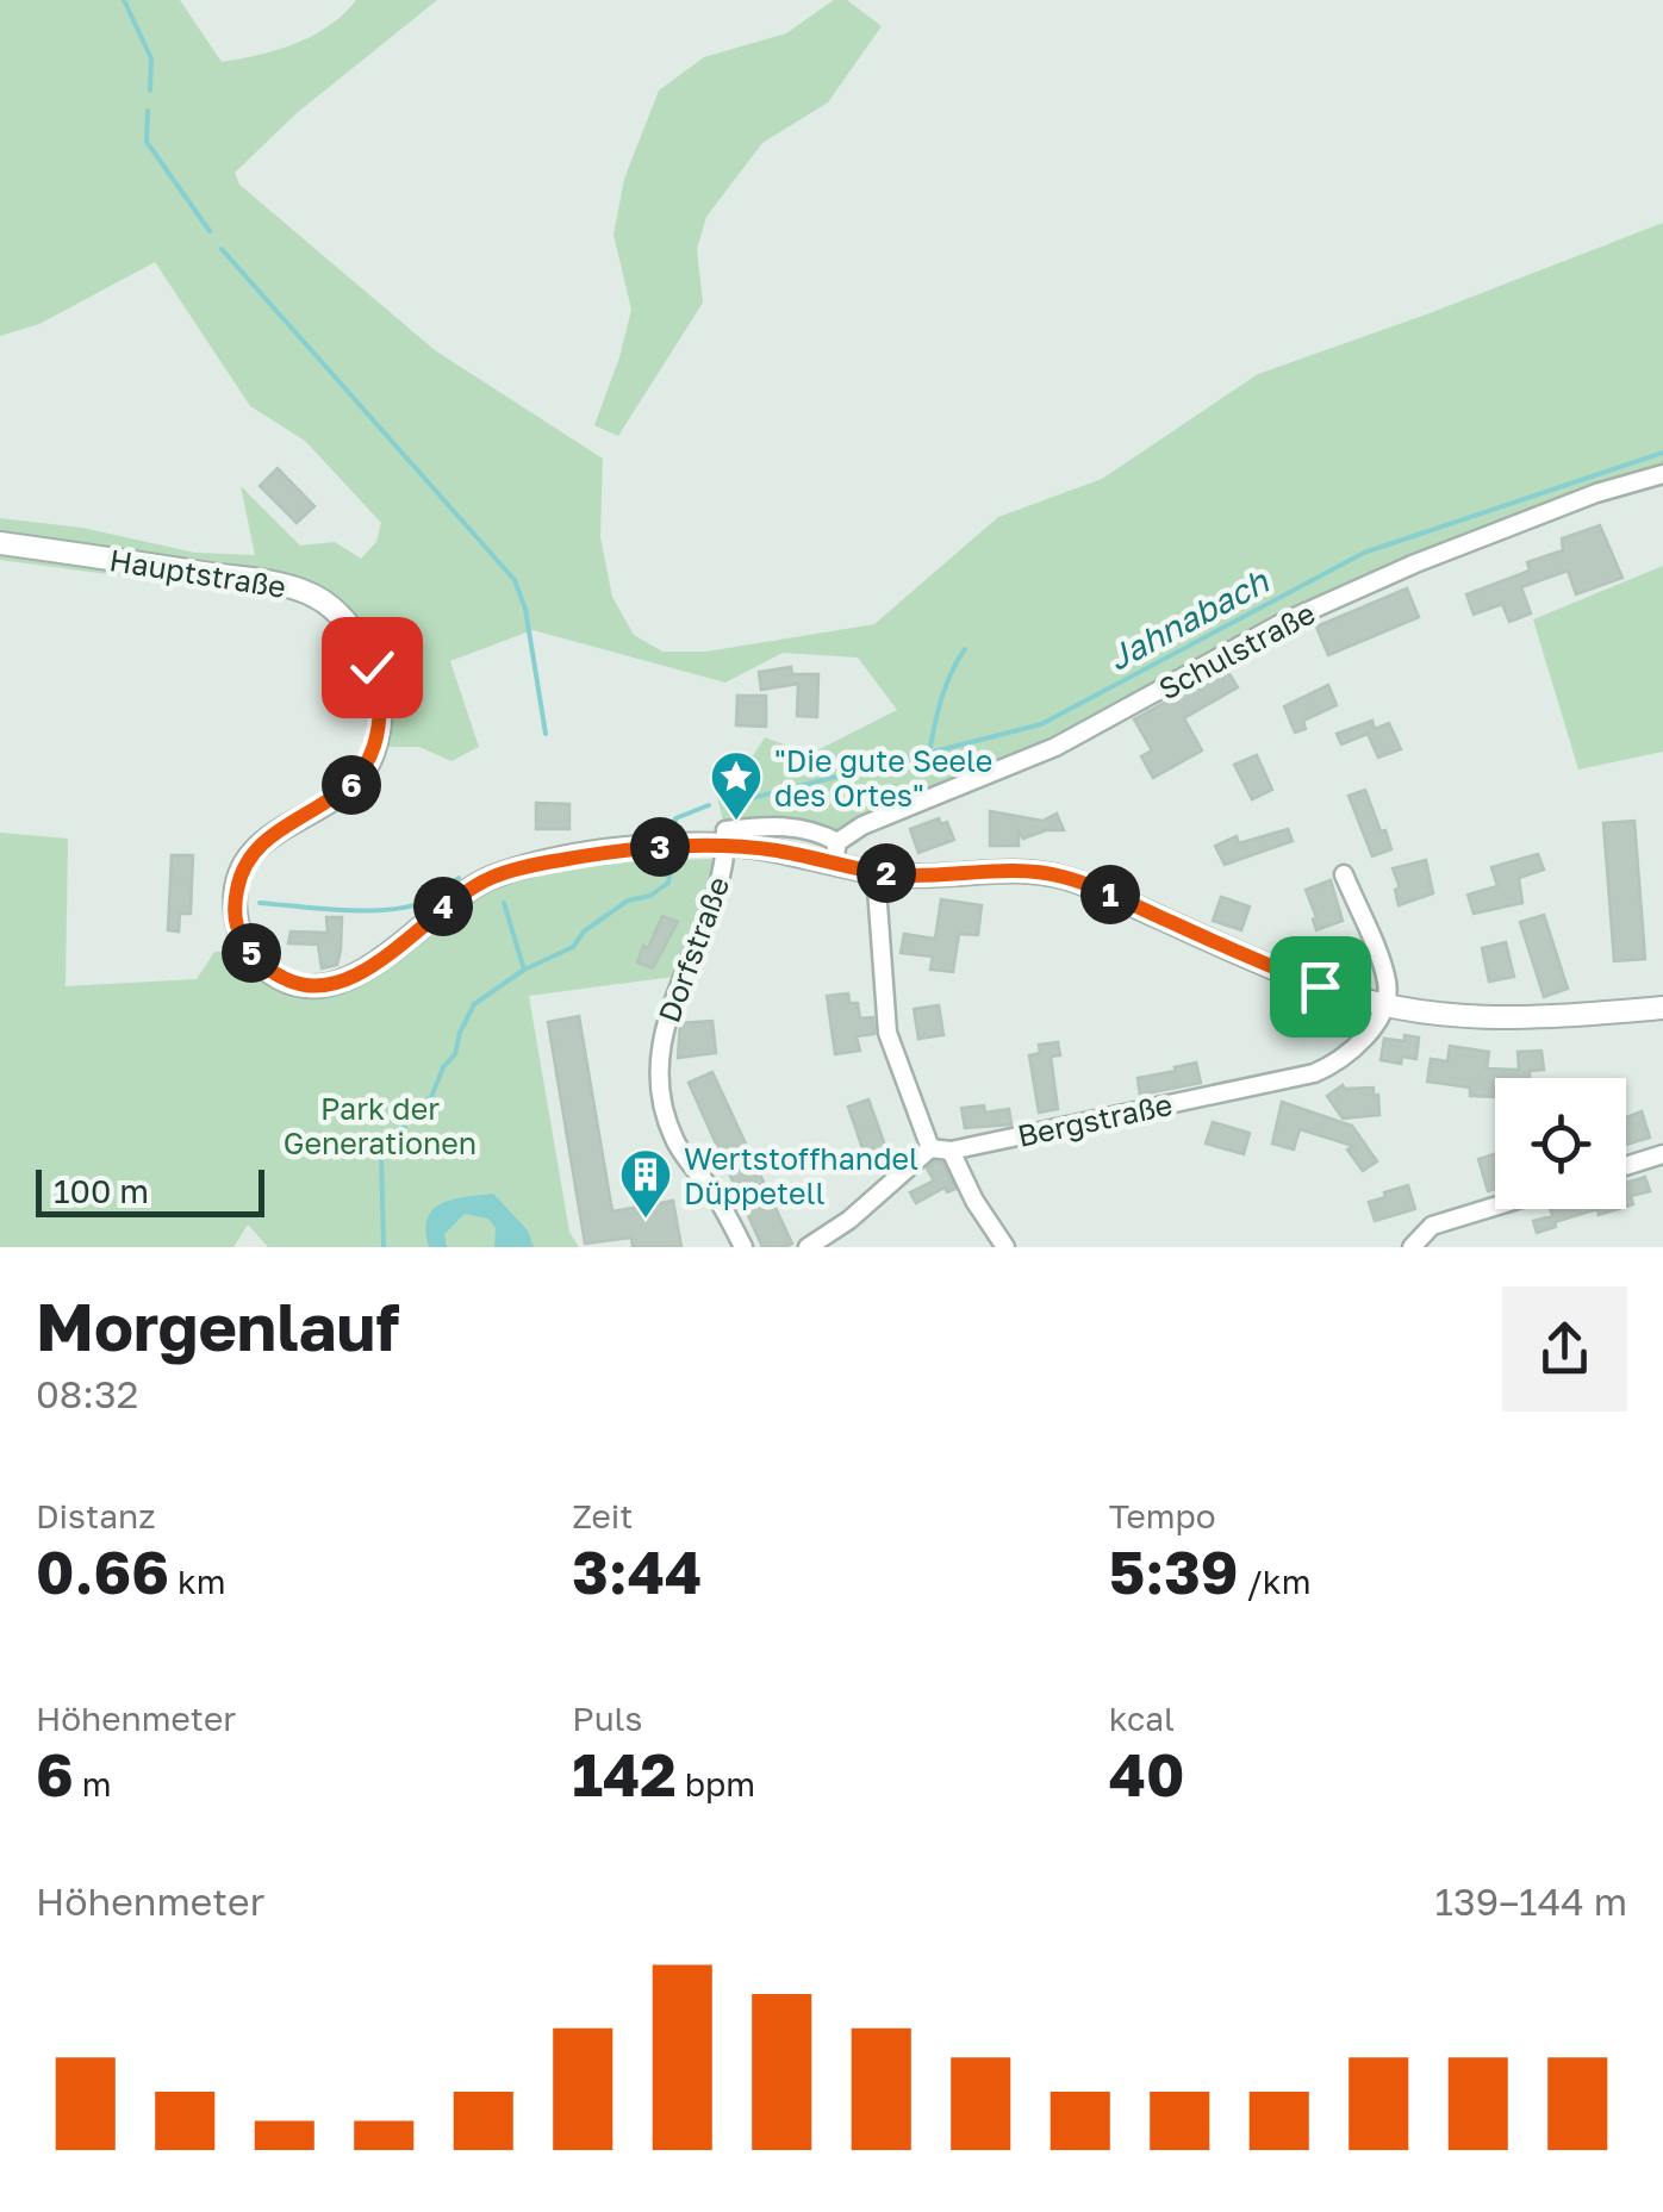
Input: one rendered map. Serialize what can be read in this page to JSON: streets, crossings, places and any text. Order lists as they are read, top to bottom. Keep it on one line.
{"streets":{"street":["Hauptstraße","Schulstraße","Dorfstraße","Bergstraße"]},"crossings":[["Hauptstraße","Schulstraße"],["Hauptstraße","Dorfstraße"],["Hauptstraße","Bergstraße"]],"water":["Jahnabach"],"parks":["Park der Generationen"],"places":{"place":["\"Die gute Seele des Ortes\""],"building":["Wertstoffhandel Düppetell"]},"scale_bar":"100 m","page":{"pins":["6","3","2","1","4","5"],"scale":"100 m","heading":["Morgenlauf","08:32"],"stats":[["Distanz","0.66 km"],["Zeit","3:44"],["Tempo","5:39 /km"],["Höhenmeter","6 m"],["Puls","142 bpm"],["kcal","40"]],"chart":["Höhenmeter","139–144 m"]}}
